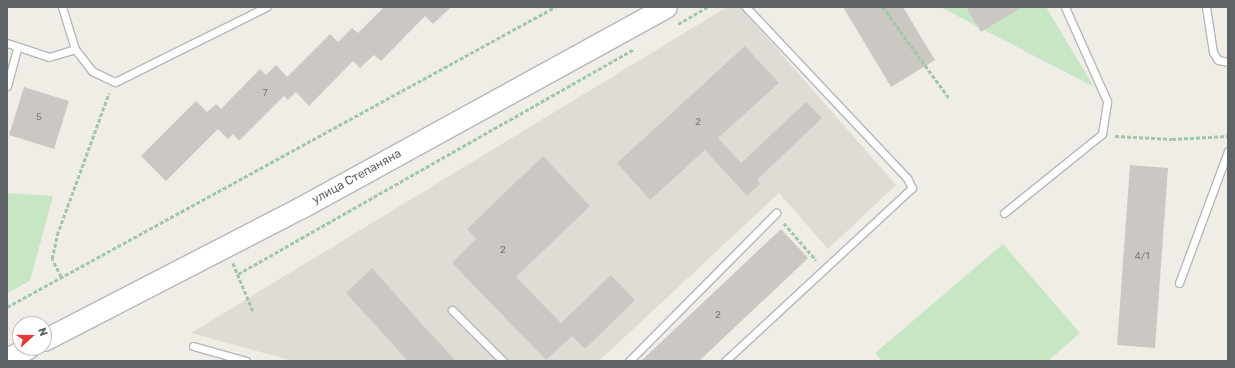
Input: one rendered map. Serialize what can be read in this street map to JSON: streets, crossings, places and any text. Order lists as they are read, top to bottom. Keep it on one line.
{"streets":{"main road":["улица Степаняна"]},"house_numbers":["7","5","2","2","4/1","2"],"north":"right"}
